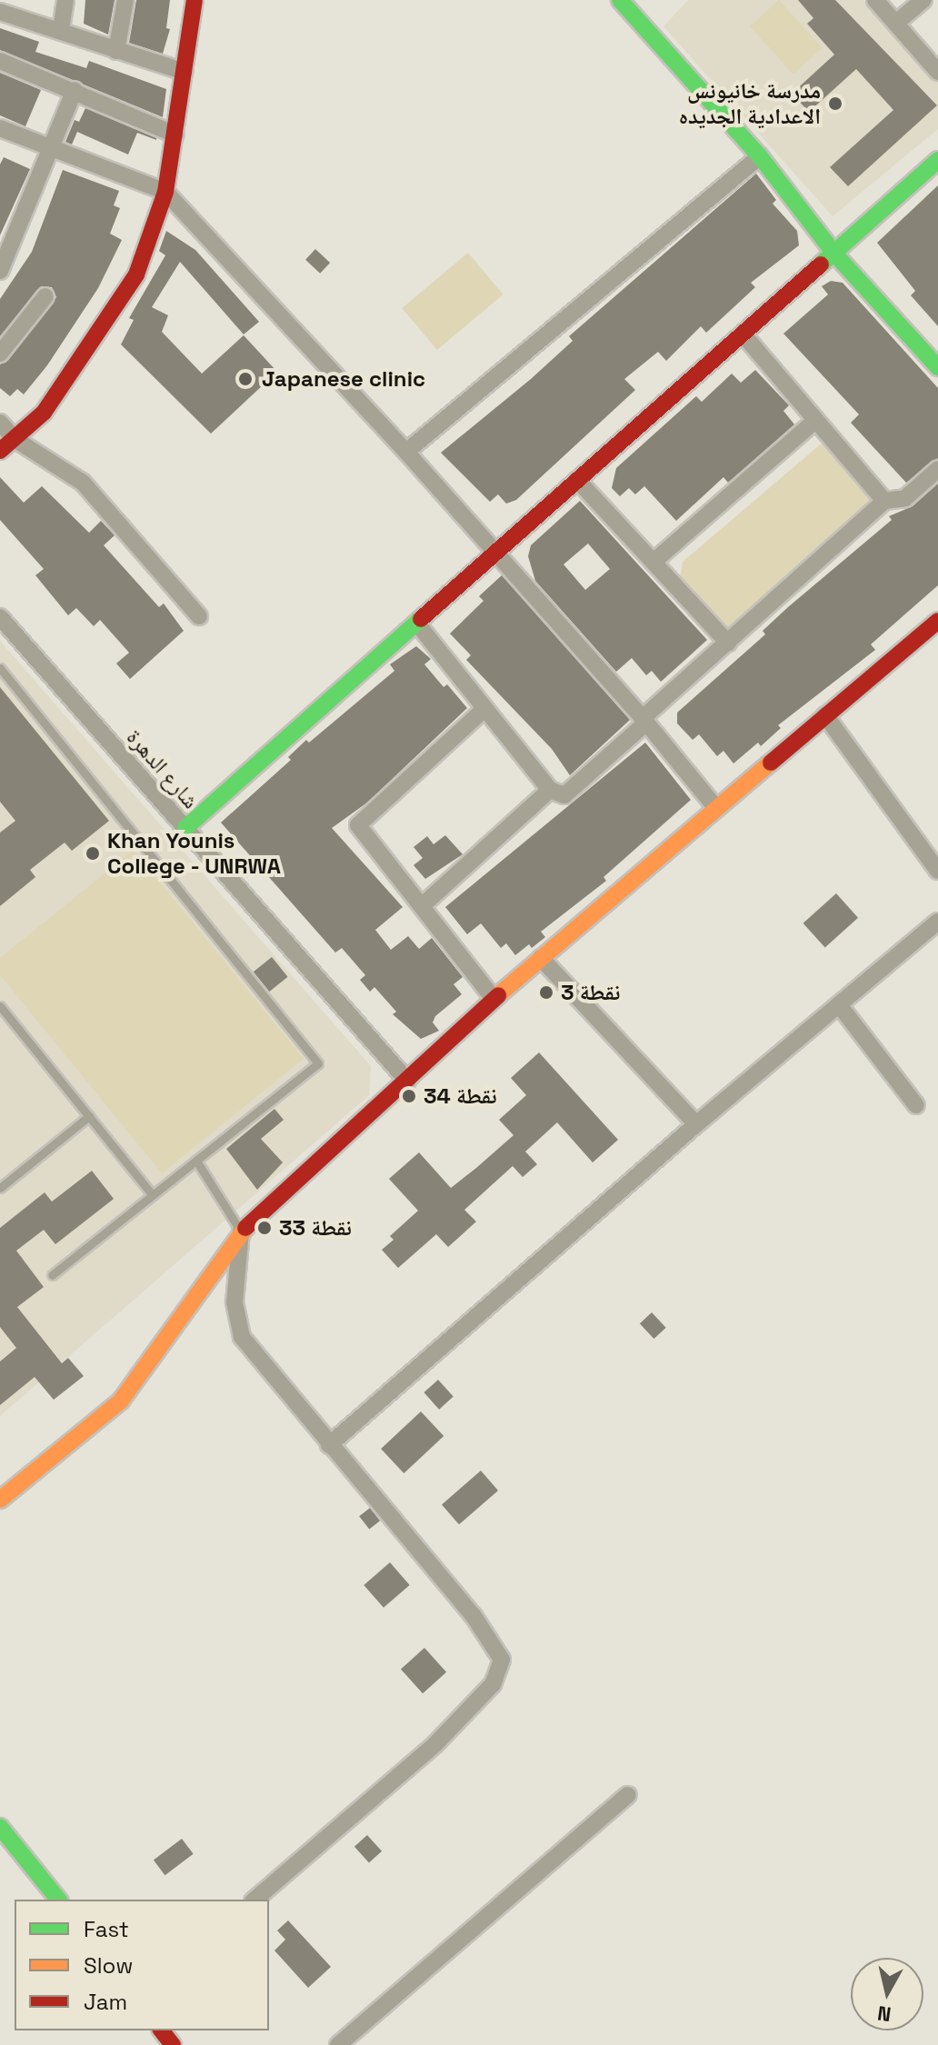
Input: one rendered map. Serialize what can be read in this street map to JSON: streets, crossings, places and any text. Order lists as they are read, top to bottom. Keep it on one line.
{"streets":{"street":["شارع الدهرة"]},"places":["مدرسة خانيونس الاعدادية الجديده","Japanese clinic","Khan Younis College - UNRWA","نقطة 3","نقطة 34","نقطة 33"],"legend":["Fast","Slow","Jam"],"north":"bottom"}
